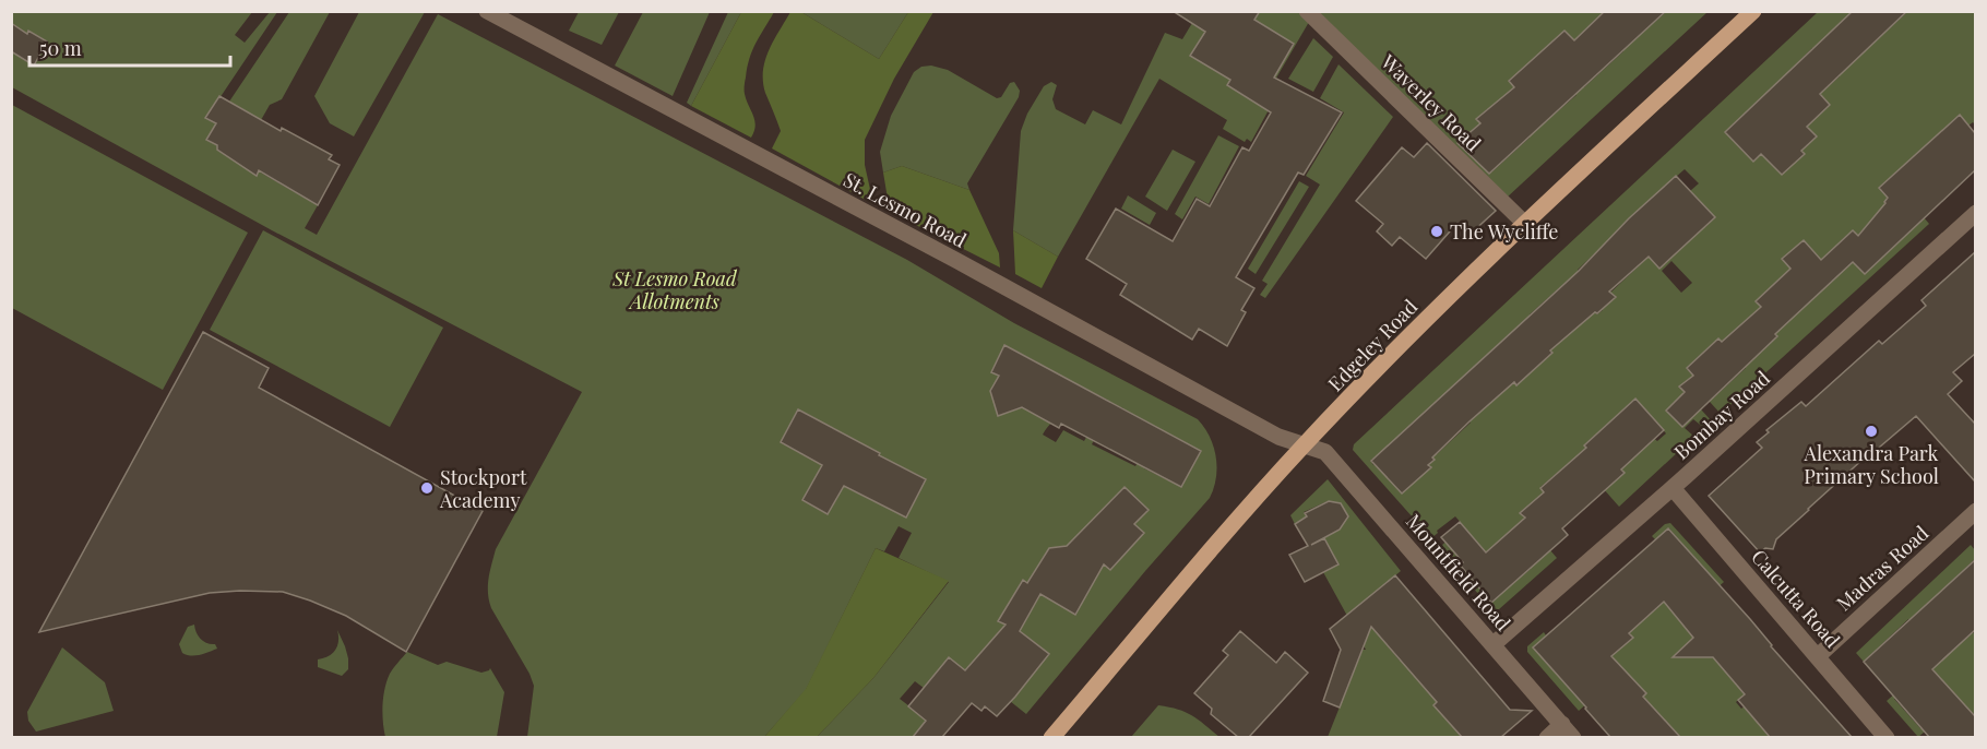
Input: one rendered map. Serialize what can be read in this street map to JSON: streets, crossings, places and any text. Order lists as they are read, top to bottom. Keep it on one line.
{"streets":{"main road":["Edgeley Road"],"street":["Waverley Road","St. Lesmo Road","Bombay Road","Madras Road","Mountfield Road","Calcutta Road"]},"crossings":[["Waverley Road","Edgeley Road"],["St. Lesmo Road","Edgeley Road"],["St. Lesmo Road","Mountfield Road"],["Edgeley Road","Mountfield Road"],["Bombay Road","Mountfield Road"],["Bombay Road","Calcutta Road"],["Madras Road","Calcutta Road"]],"parks":["St Lesmo Road Allotments"],"places":["The Wycliffe","Alexandra Park Primary School","Stockport Academy"],"scale_bar":"50 m"}
